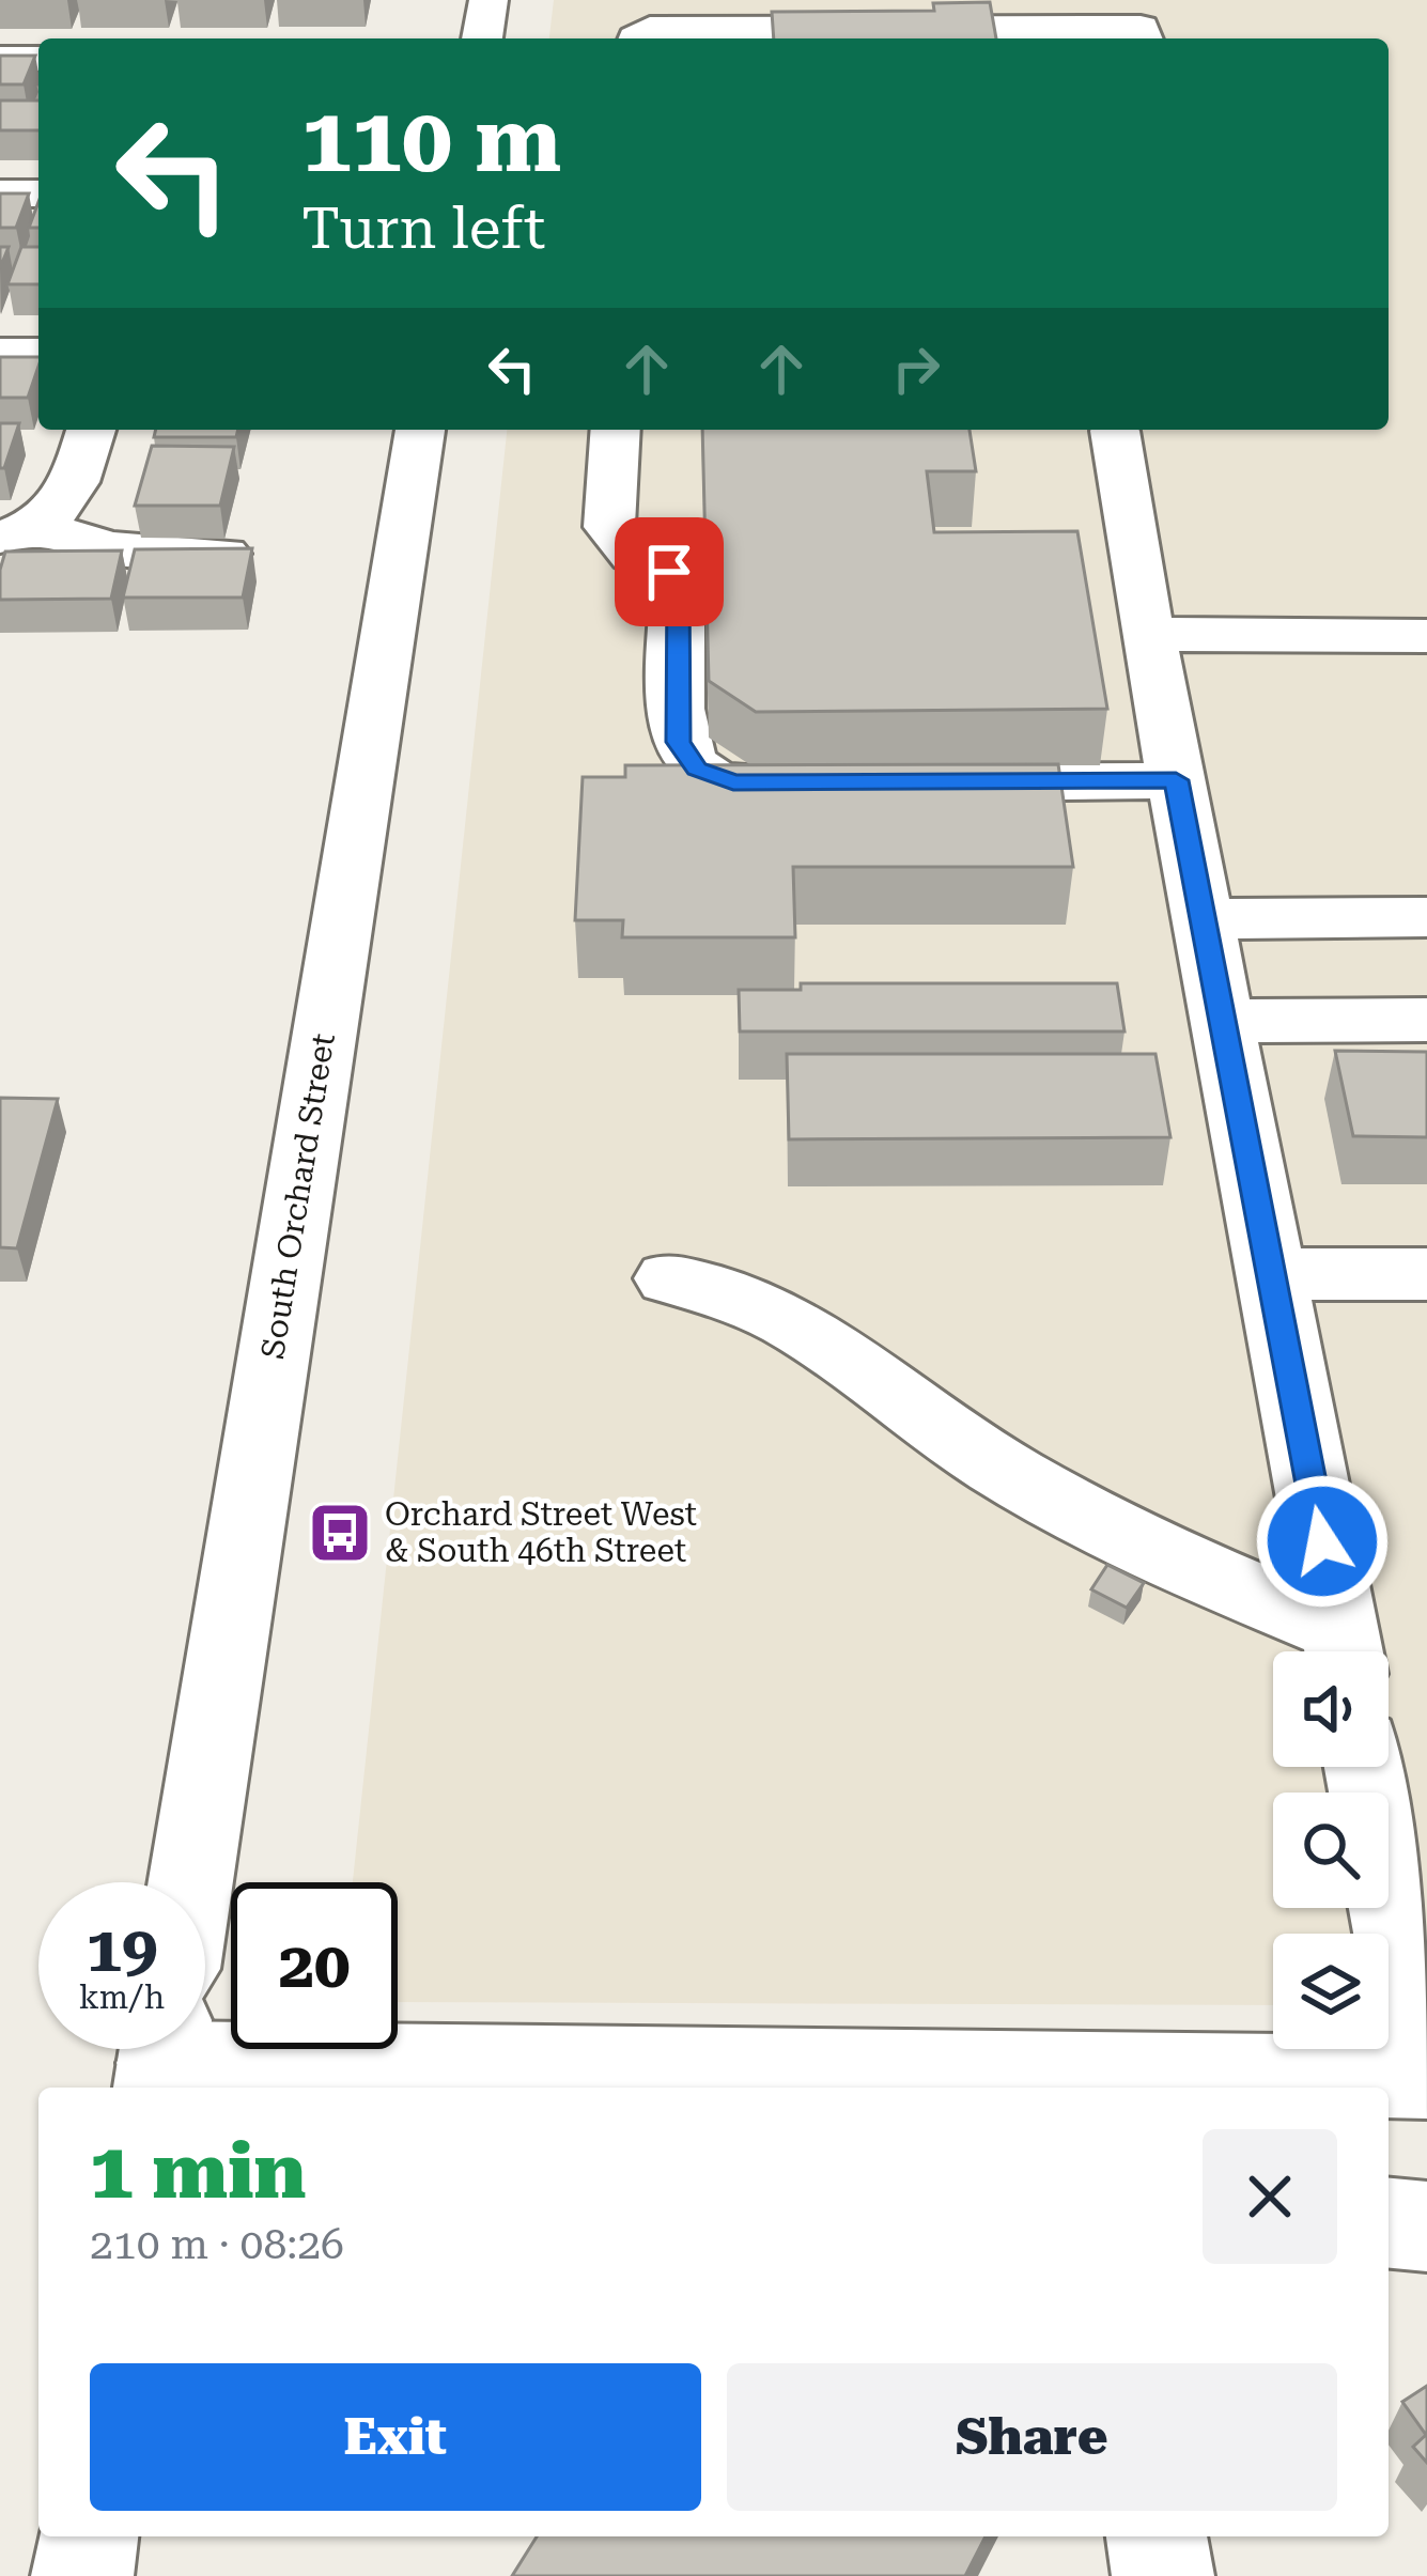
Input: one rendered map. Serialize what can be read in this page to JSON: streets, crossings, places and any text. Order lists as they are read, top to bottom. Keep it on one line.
{"streets":{"main road":["South Orchard Street"]},"places":{"bus stop":["Orchard Street West & South 46th Street"]},"page":{"turn":["110 m","Turn left"],"speed":"19 km/h","limit":"20","heading":["1 min","210 m · 08:26"],"buttons":["Exit","Share"]}}
